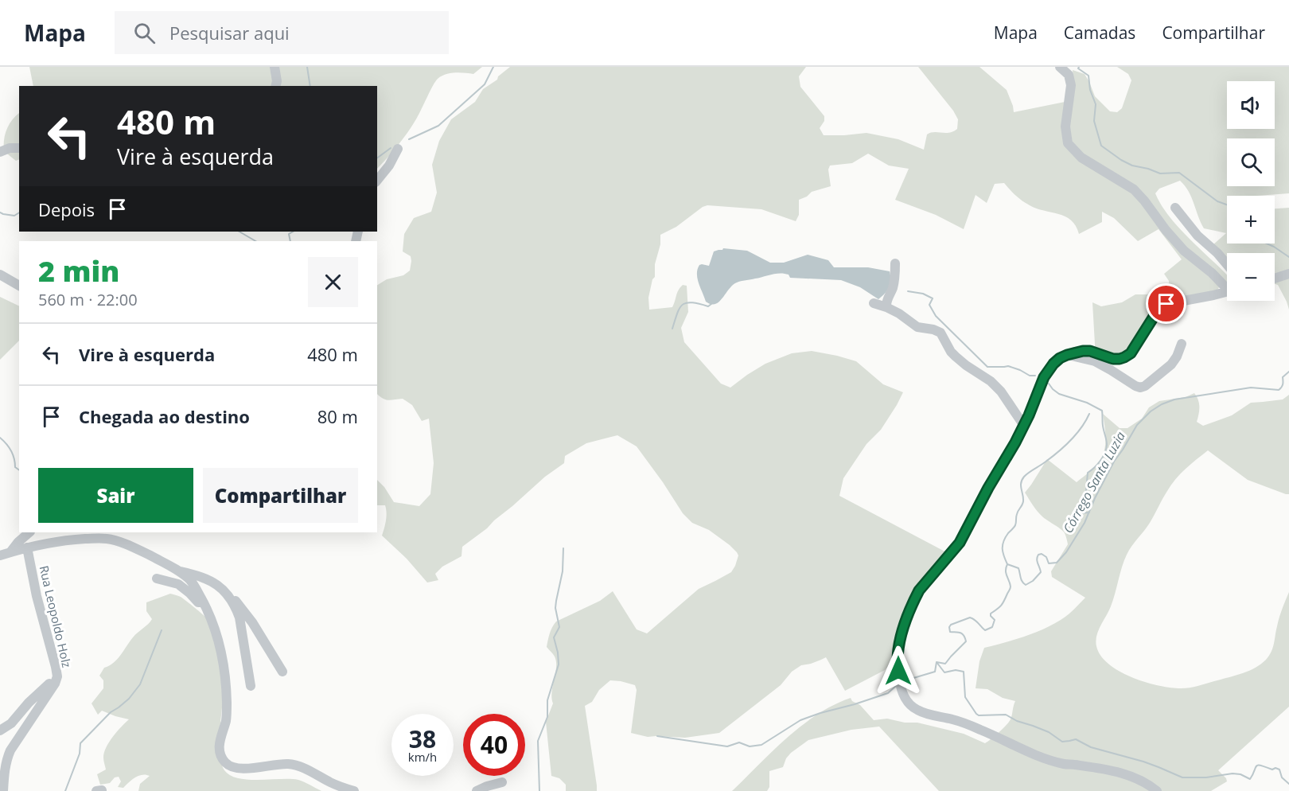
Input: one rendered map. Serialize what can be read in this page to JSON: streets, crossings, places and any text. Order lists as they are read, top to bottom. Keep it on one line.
{"streets":{"street":["Rua Leopoldo Holz"]},"water":["Córrego Santa Luzia"],"page":{"header":"Mapa","search":"Pesquisar aqui","nav":["Mapa","Camadas","Compartilhar"],"map_buttons":["+","−"],"turn":["480 m","Vire à esquerda"],"then":"Depois","heading":["2 min","560 m · 22:00"],"list":[{"name":"Vire à esquerda","value":"480 m"},{"name":"Chegada ao destino","value":"80 m"}],"buttons":["Sair","Compartilhar"],"speed":"38 km/h","limit":"40"}}
